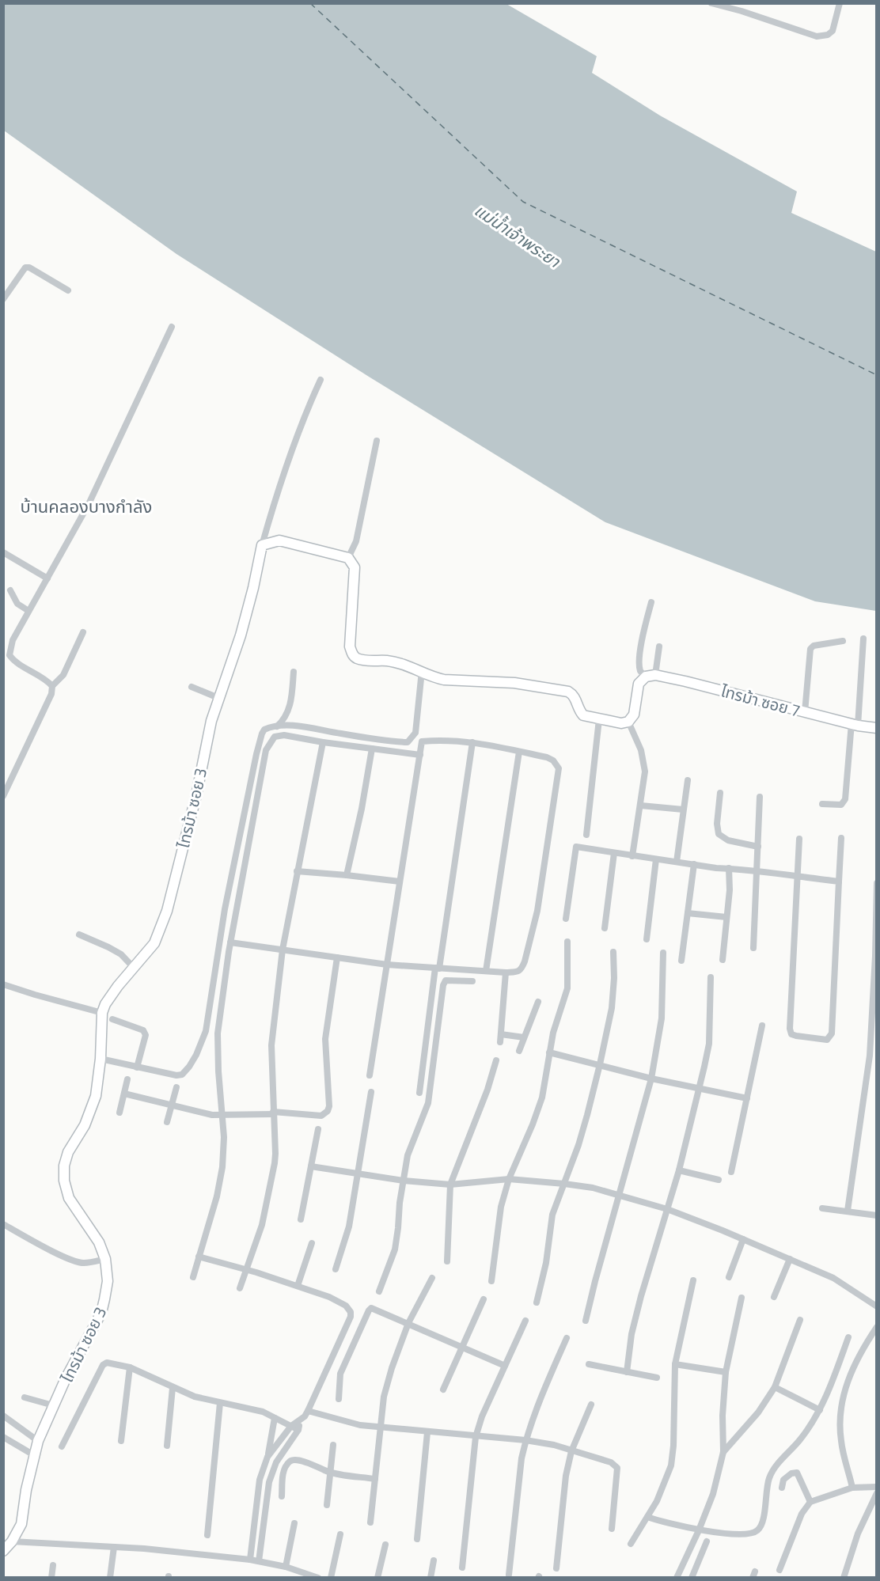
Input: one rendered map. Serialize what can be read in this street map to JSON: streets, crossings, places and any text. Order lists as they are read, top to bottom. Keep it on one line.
{"streets":{"street":["ไทรม้า ซอย 7","ไทรม้า ซอย 3"]},"districts":["บ้านคลองบางกำลัง"],"water":["แม่น้ำเจ้าพระยา"]}
